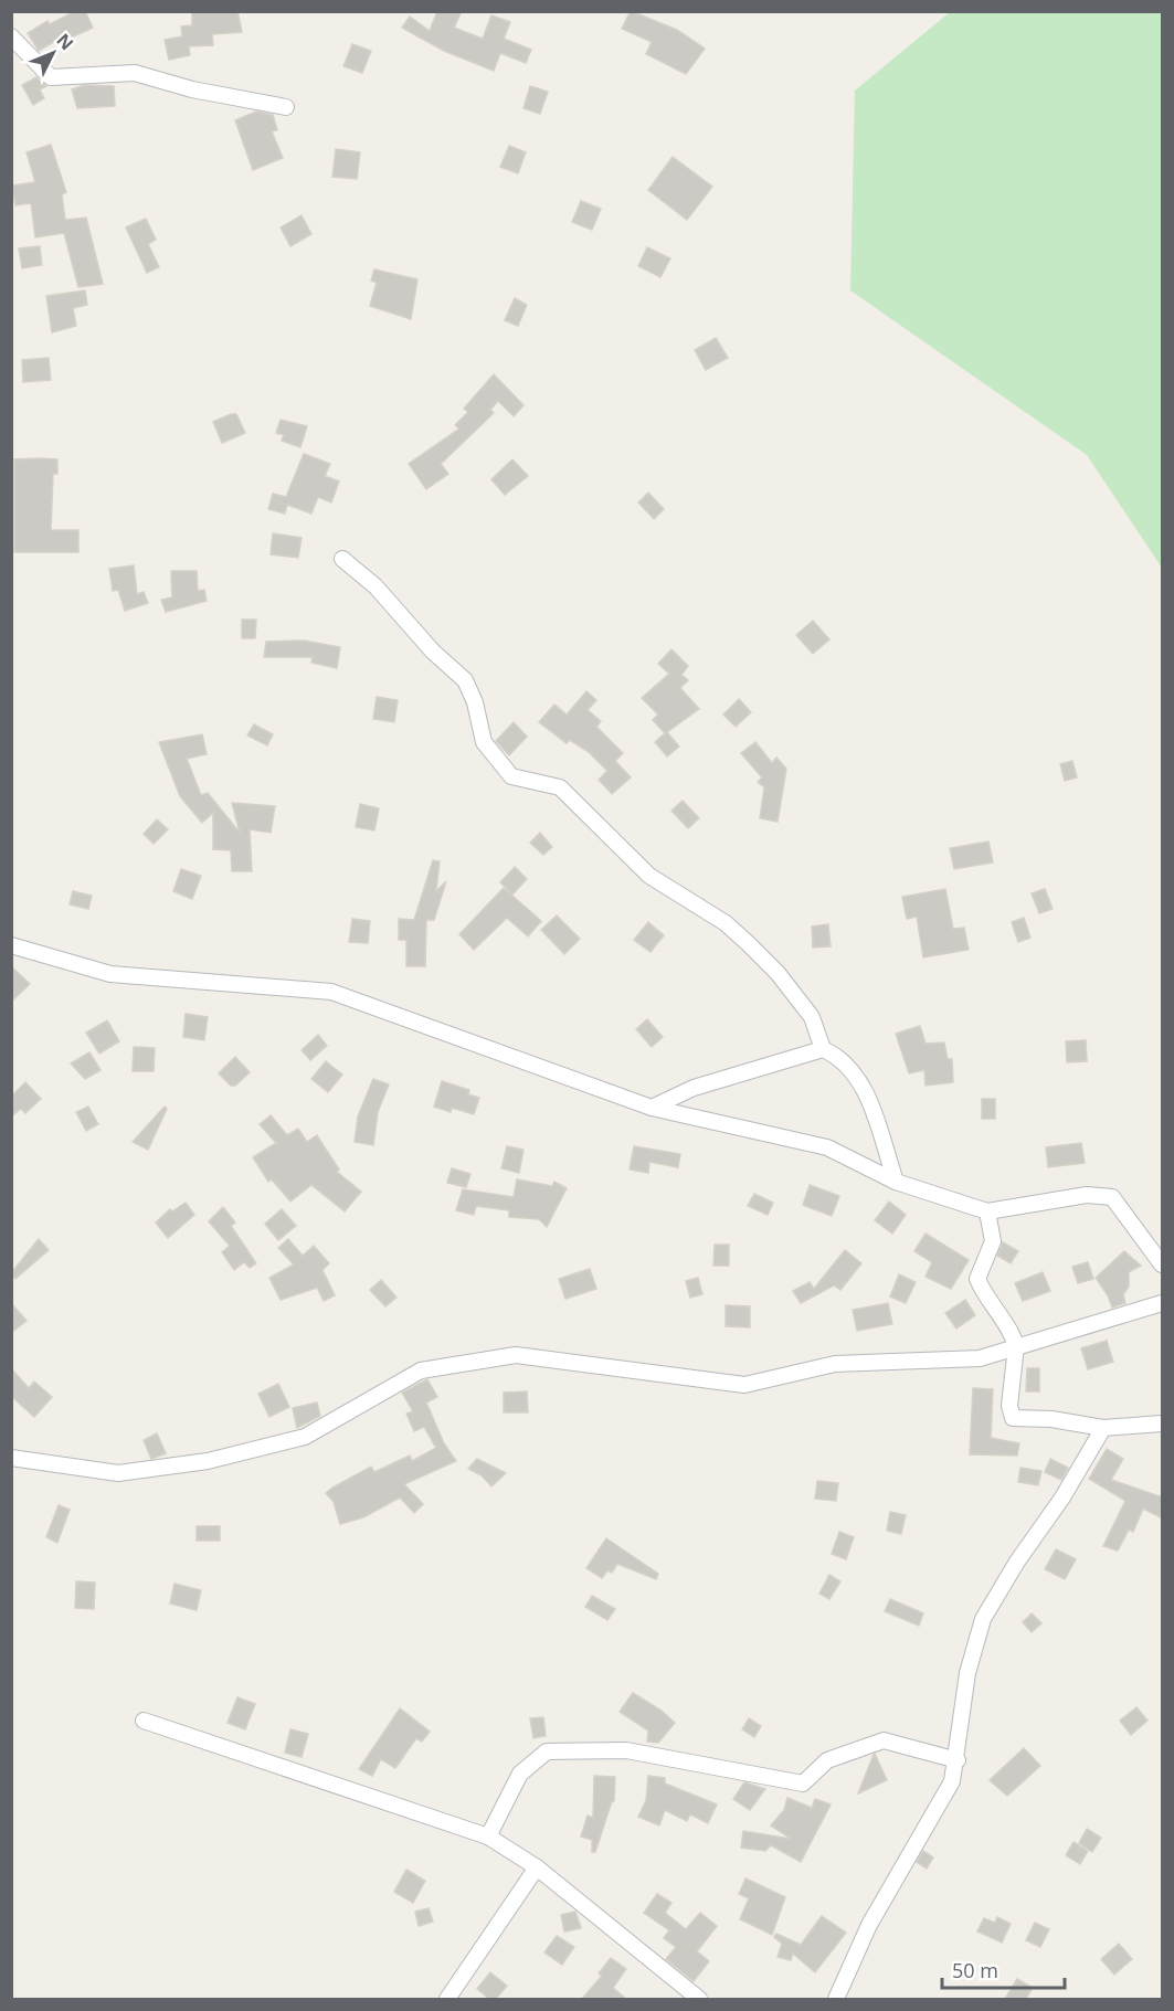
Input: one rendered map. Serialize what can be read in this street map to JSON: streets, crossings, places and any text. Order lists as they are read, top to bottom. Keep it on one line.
{"scale_bar":"50 m","north":"top right"}
